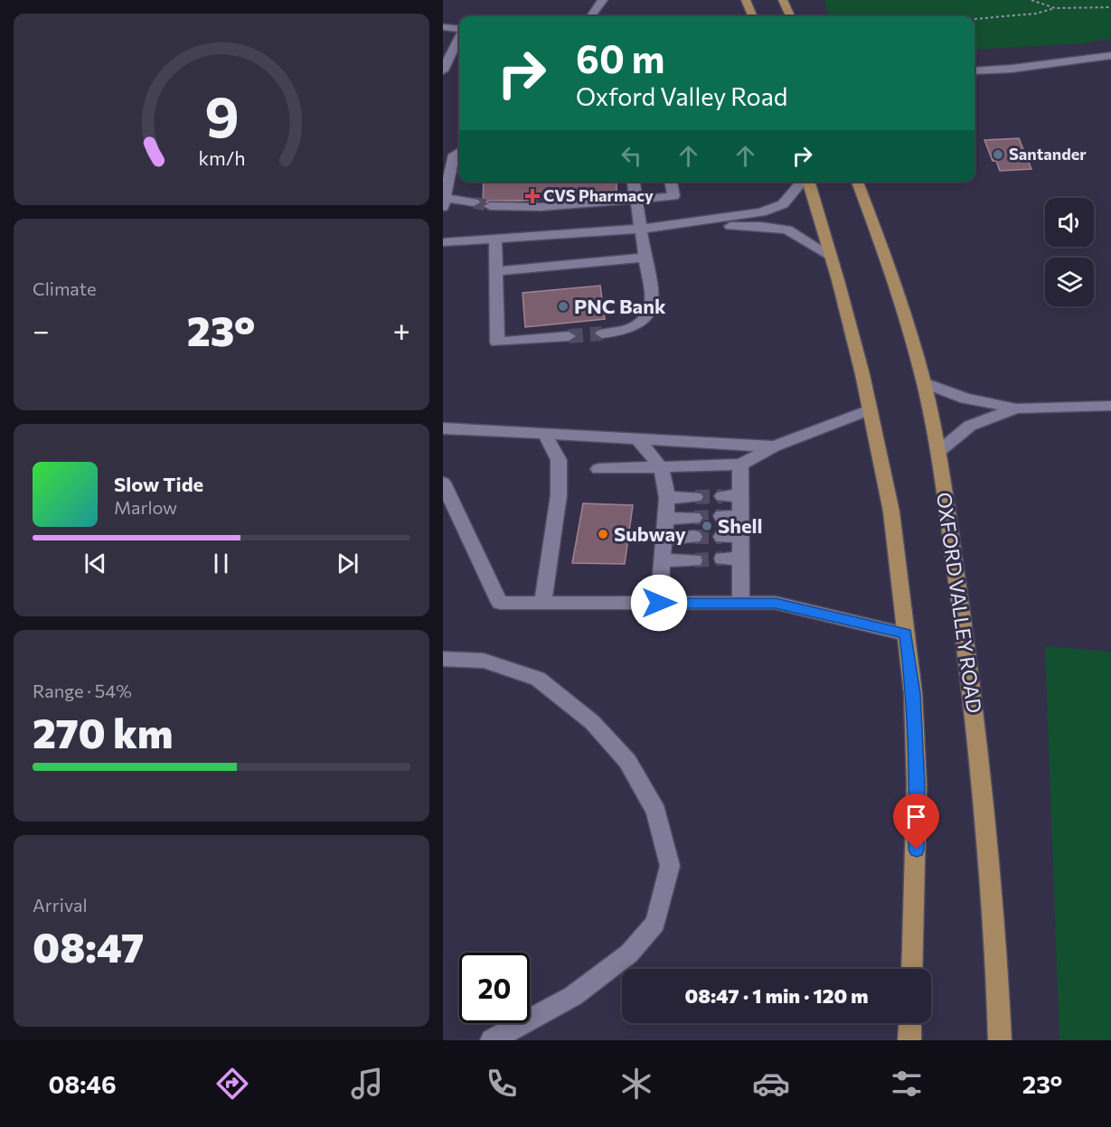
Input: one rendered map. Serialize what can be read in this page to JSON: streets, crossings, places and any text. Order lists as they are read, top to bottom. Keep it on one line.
{"streets":{"main road":["OXFORD VALLEY ROAD"]},"places":{"other":["Santander","PNC Bank","Shell","Subway"],"health":["CVS Pharmacy"]},"page":{"turn":["60 m","Oxford Valley Road"],"tile":["Climate",["Range · 54%","270 km"],["Arrival","08:47"]],"heat":["−","23°","+"],"song":["Slow Tide","Marlow"],"limit":"20","trip":"08:47 · 1 min · 120 m","tabs":["08:46","23°"],"gauge":["9","km/h"]}}
